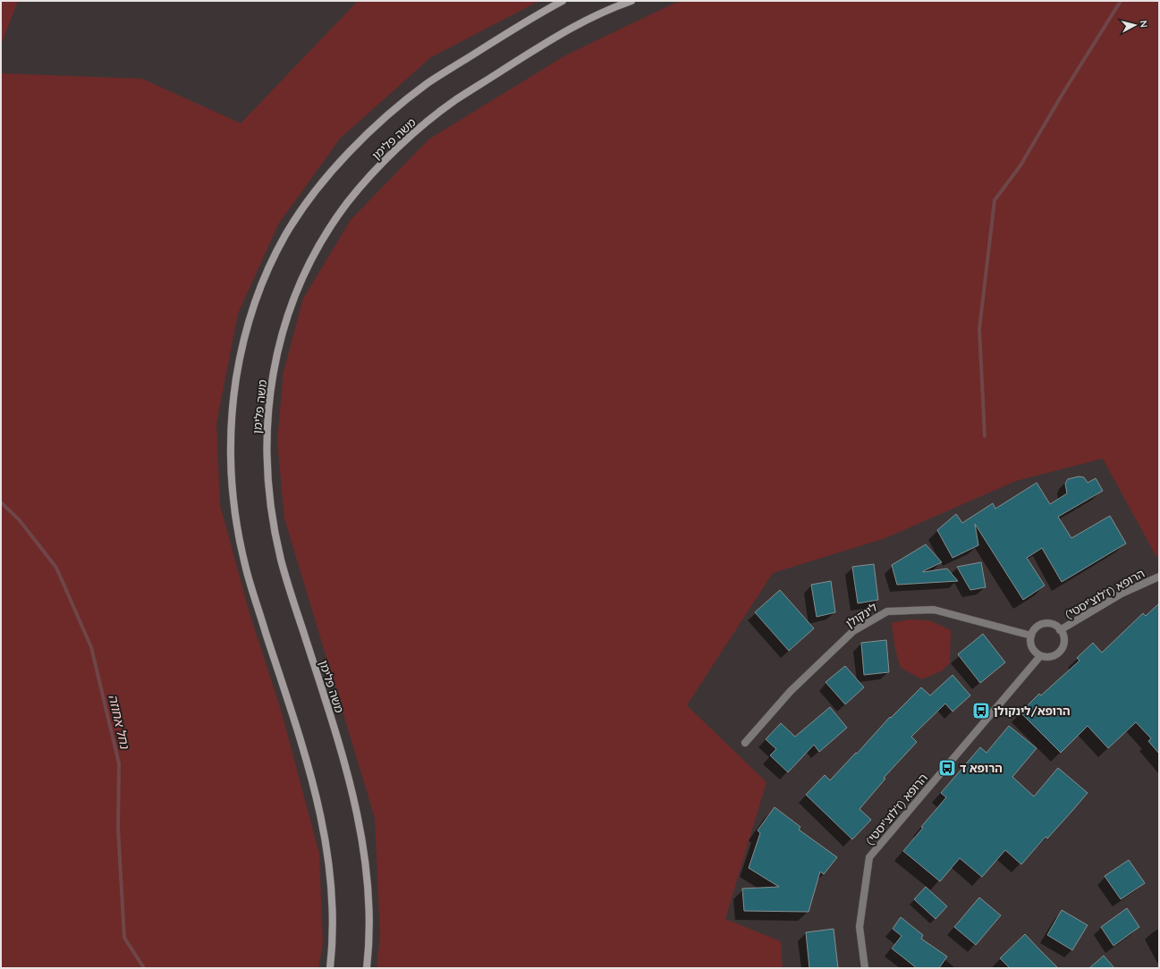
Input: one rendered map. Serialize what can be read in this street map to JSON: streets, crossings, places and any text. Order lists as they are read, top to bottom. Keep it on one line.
{"streets":{"main road":["משה פלימן"],"street":["הרופא (ז'לוצ'יסטי)","לינקולן"]},"crossings":[["הרופא (ז'לוצ'יסטי)","לינקולן"]],"water":["נחל אחוזה"],"places":{"bus stop":["הרופא/לינקולן","הרופא ד"]},"north":"right"}
